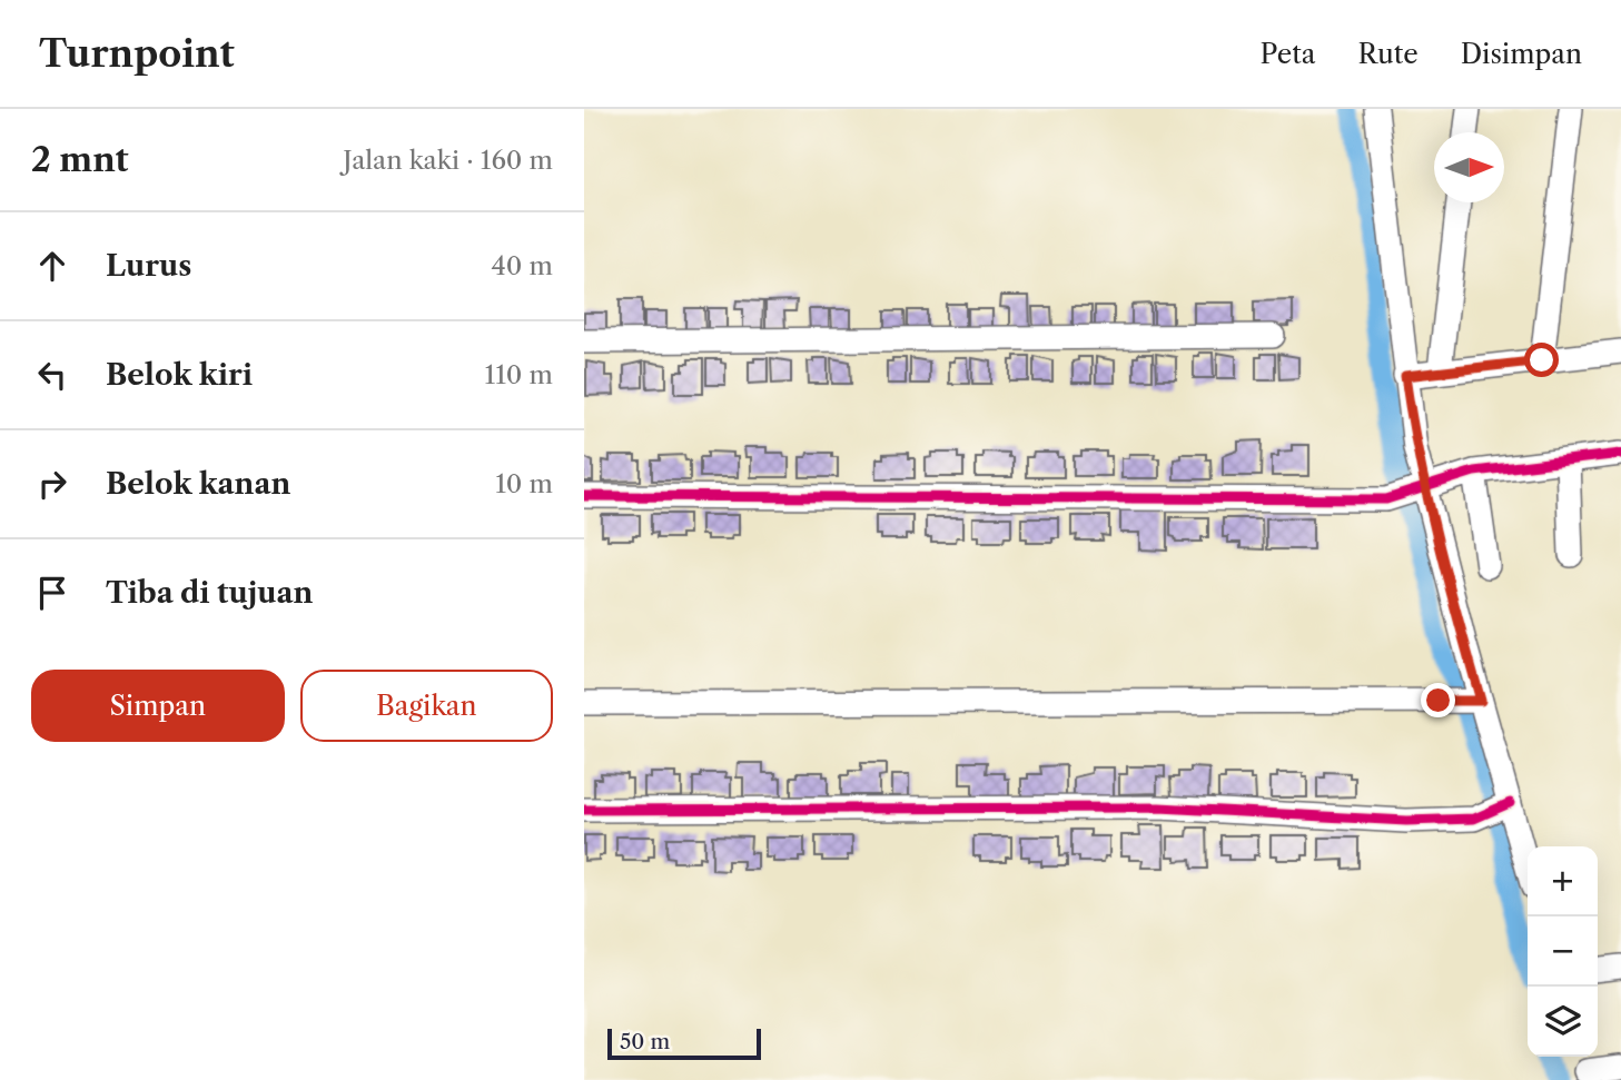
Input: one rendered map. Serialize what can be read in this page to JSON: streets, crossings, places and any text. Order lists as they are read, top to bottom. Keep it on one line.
{"scale_bar":"50 m","north":"right","page":{"header":"Turnpoint","nav":["Peta","Rute","Disimpan"],"heading":["2 mnt","Jalan kaki · 160 m"],"list":[["Lurus","40 m"],["Belok kiri","110 m"],["Belok kanan","10 m"],"Tiba di tujuan"],"buttons":["Simpan","Bagikan"],"map_buttons":["+","−"],"scale":"50 m"}}
